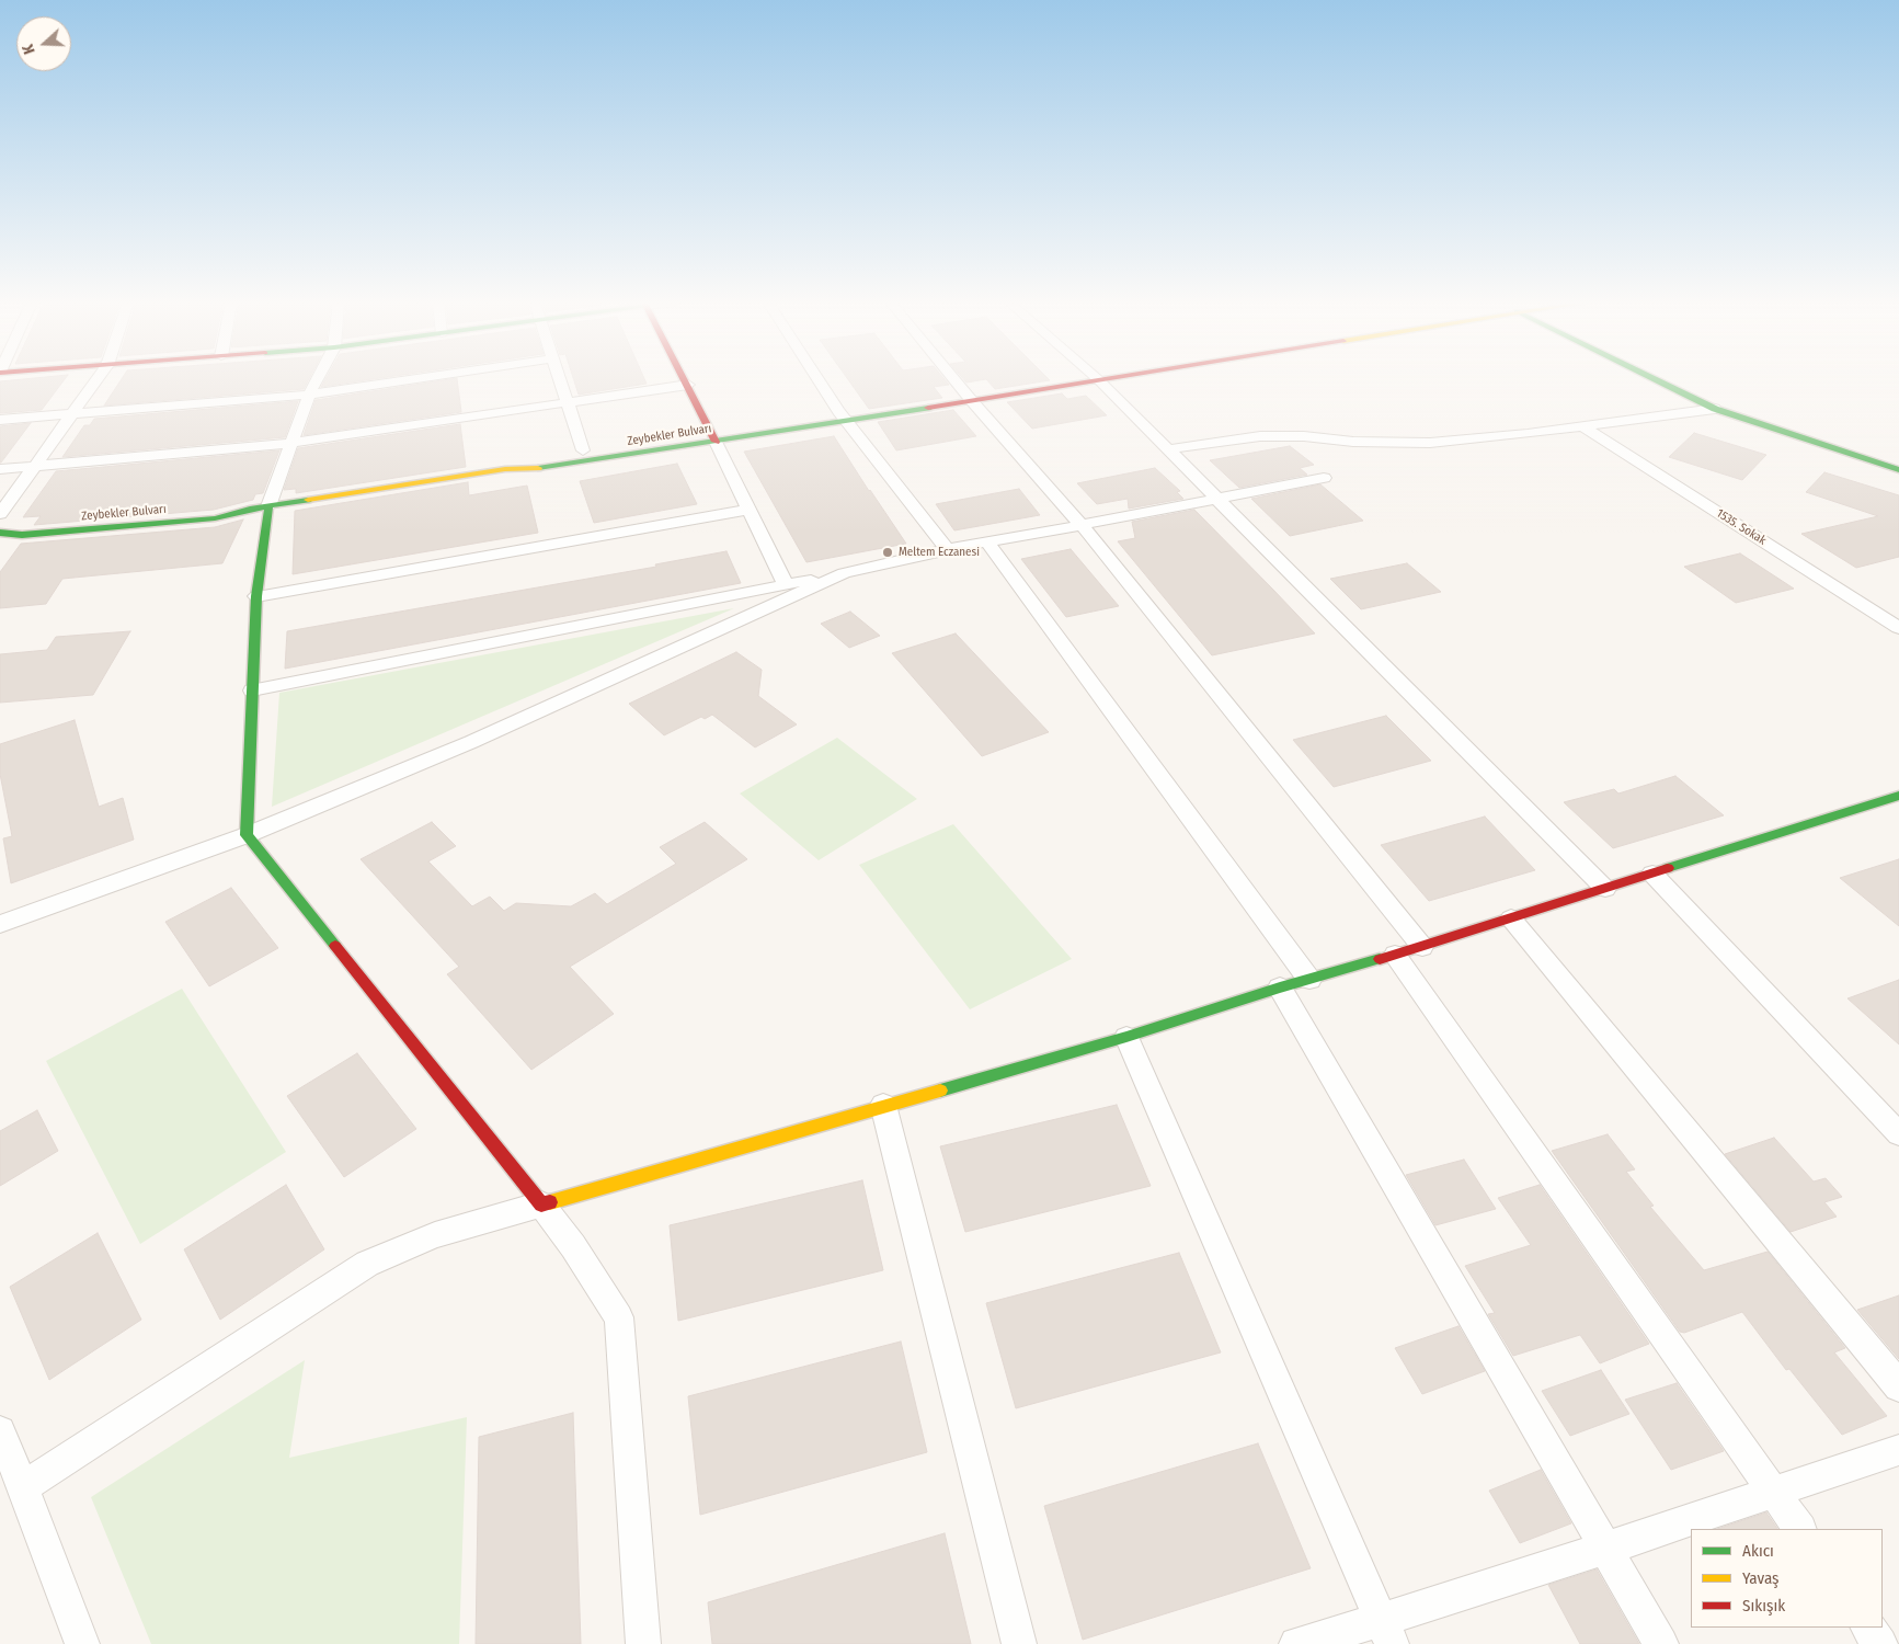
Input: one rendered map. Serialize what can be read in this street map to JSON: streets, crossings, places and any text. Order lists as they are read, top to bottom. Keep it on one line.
{"streets":{"street":["Zeybekler Bulvarı","1535. Sokak"]},"places":["Meltem Eczanesi"],"legend":["Akıcı","Yavaş","Sıkışık"],"north":"left"}
